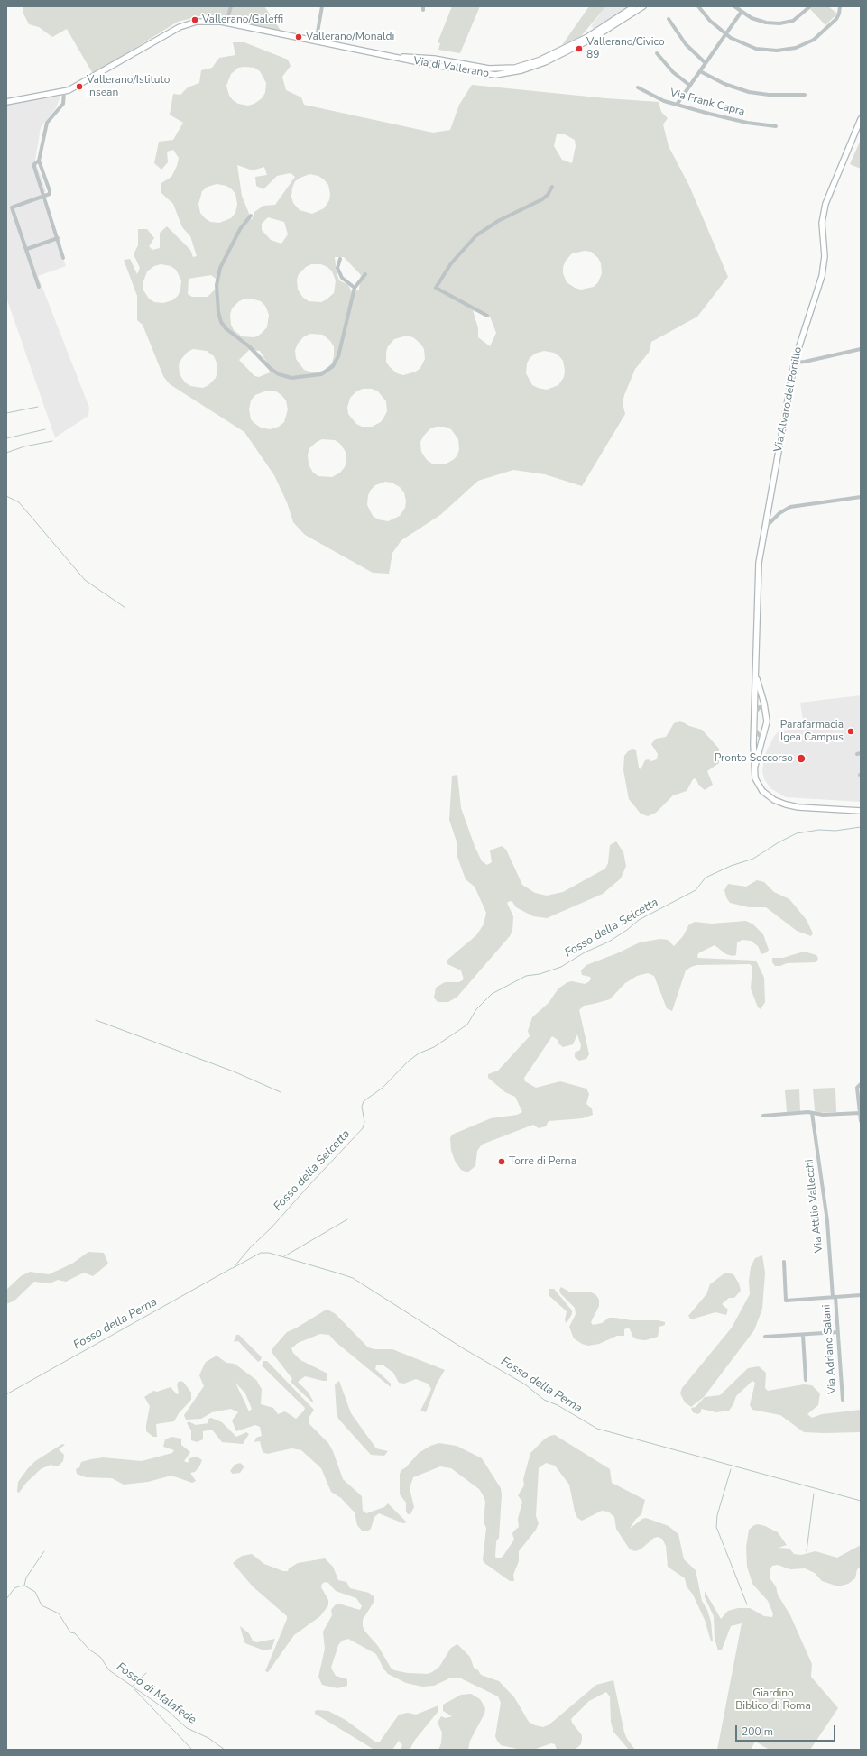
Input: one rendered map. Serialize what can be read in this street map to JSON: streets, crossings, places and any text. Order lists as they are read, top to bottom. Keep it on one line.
{"streets":{"street":["Via di Vallerano","Via Frank Capra","Via Alvaro del Portillo","Via Attilio Vallecchi","Via Adriano Salani"]},"crossings":[["Via Attilio Vallecchi","Via Adriano Salani"]],"water":["Fosso della Selcetta","Fosso della Perna","Fosso di Malafede"],"parks":["Giardino Biblico di Roma"],"places":["Vallerano/Galeffi","Vallerano/Monaldi","Vallerano/Civico 89","Vallerano/Istituto Insean","Parafarmacia Igea Campus","Pronto Soccorso","Torre di Perna"],"scale_bar":"200 m"}
